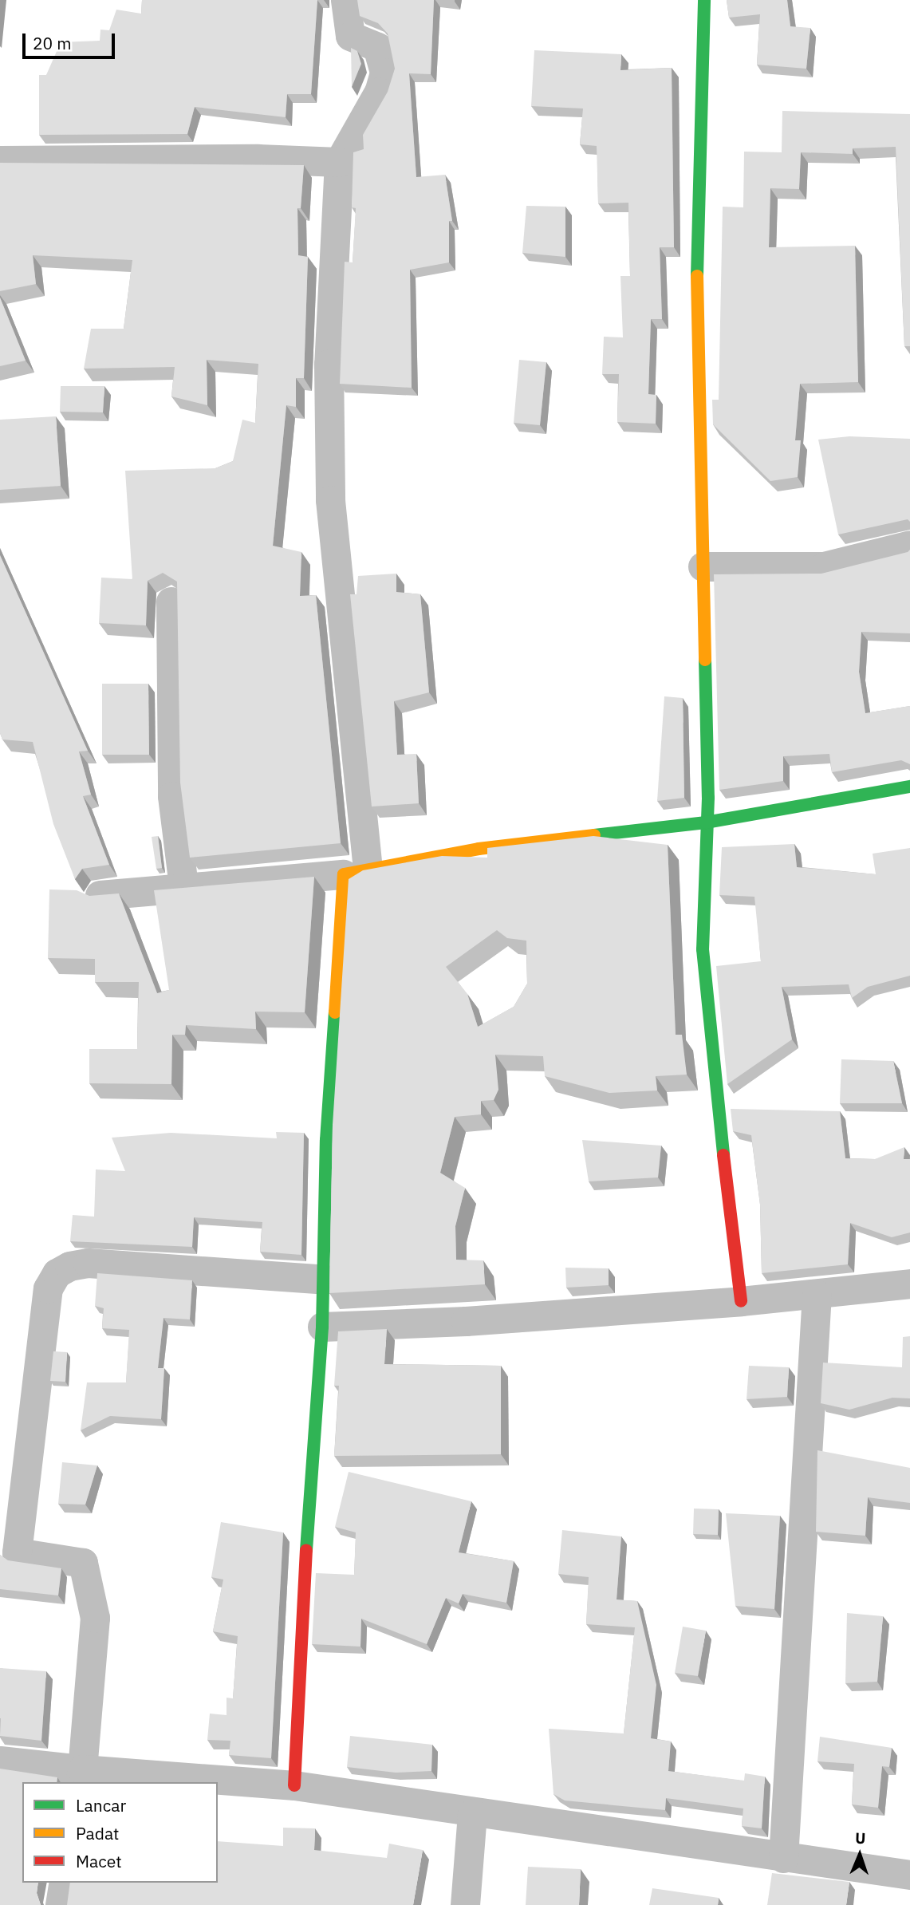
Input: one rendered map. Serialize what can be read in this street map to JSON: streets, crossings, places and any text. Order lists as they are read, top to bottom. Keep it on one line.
{"legend":["Lancar","Padat","Macet"],"scale_bar":"20 m","north":"top"}
